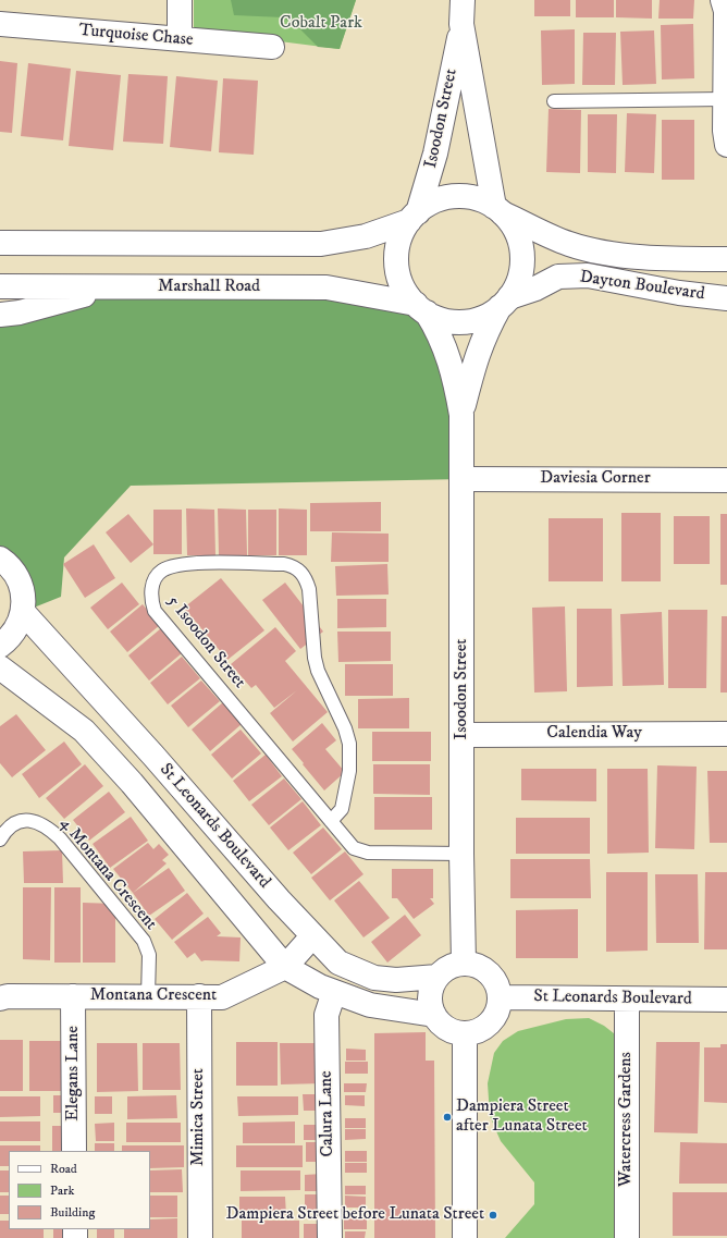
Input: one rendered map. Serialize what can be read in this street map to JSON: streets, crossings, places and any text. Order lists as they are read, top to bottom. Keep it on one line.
{"streets":{"street":["Turquoise Chase","Isoodon Street","Dayton Boulevard","Marshall Road","Daviesia Corner","Calendia Way","St Leonards Boulevard","Montana Crescent","Elegans Lane","Calura Lane","Mimica Street","Watercress Gardens"],"lane":["5 Isoodon Street","4 Montana Crescent"]},"crossings":[["Isoodon Street","Dayton Boulevard"],["Isoodon Street","Marshall Road"],["Isoodon Street","Daviesia Corner"],["Isoodon Street","5 Isoodon Street"],["Isoodon Street","Calendia Way"],["Isoodon Street","St Leonards Boulevard"],["Dayton Boulevard","Marshall Road"],["St Leonards Boulevard","Montana Crescent"],["St Leonards Boulevard","Calura Lane"],["St Leonards Boulevard","Watercress Gardens"],["4 Montana Crescent","Montana Crescent"],["Montana Crescent","Elegans Lane"],["Montana Crescent","Mimica Street"]],"parks":["Cobalt Park"],"places":["Dampiera Street after Lunata Street","Dampiera Street before Lunata Street"],"legend":["Road","Park","Building"]}
